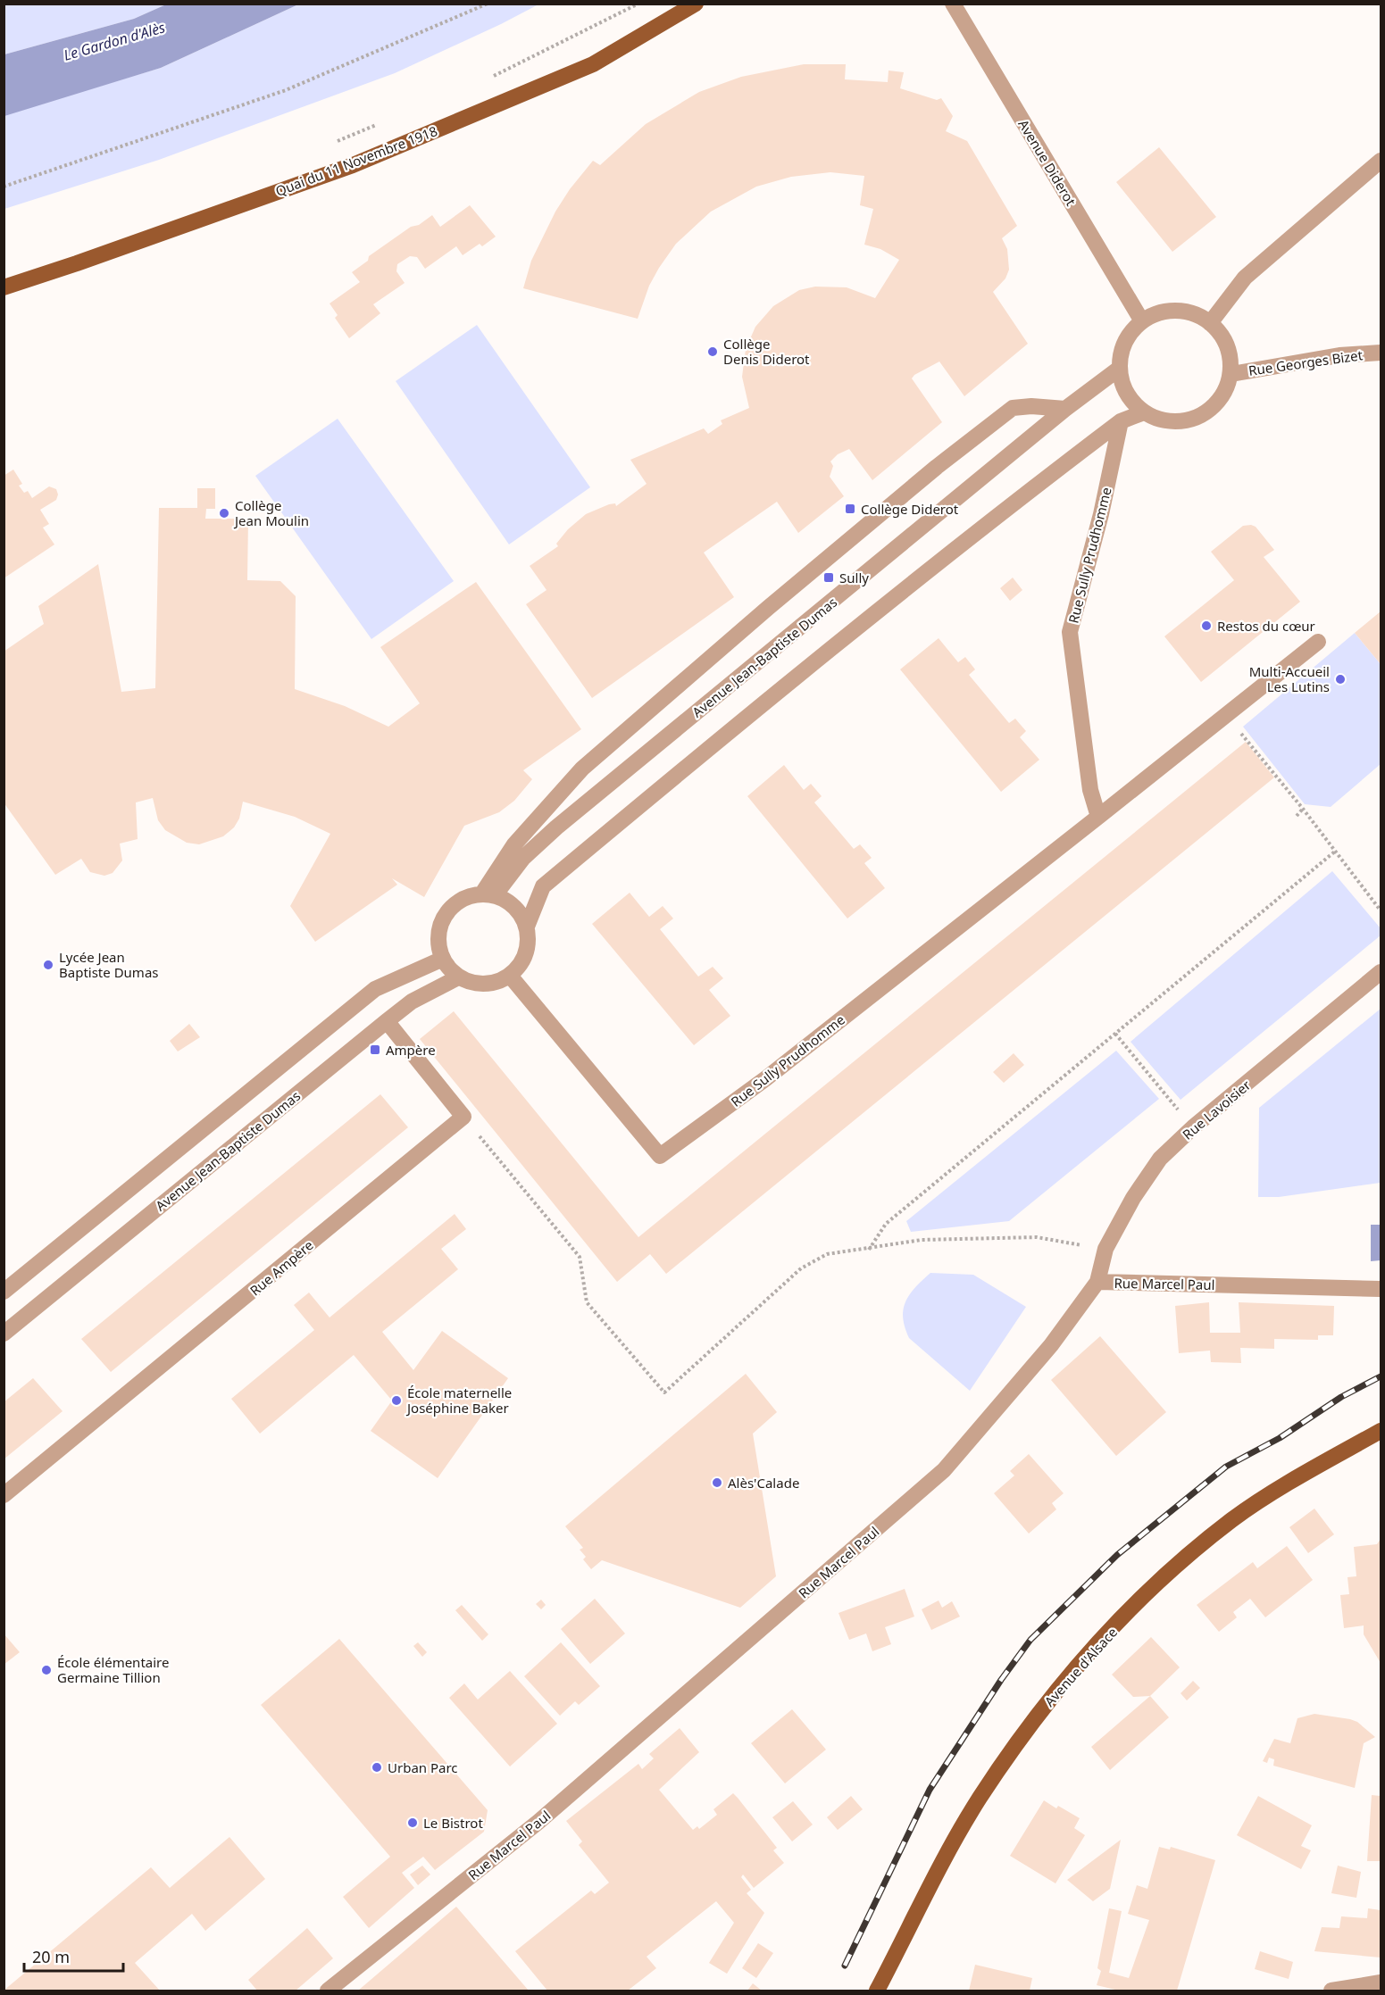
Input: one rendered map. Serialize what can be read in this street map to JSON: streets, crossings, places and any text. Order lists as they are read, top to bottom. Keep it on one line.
{"streets":{"main road":["Quai du 11 Novembre 1918","Avenue d'Alsace"],"street":["Avenue Diderot","Rue Georges Bizet","Rue Sully Prudhomme","Avenue Jean-Baptiste Dumas","Rue Lavoisier","Rue Ampère","Rue Marcel Paul"]},"crossings":[["Avenue Diderot","Rue Georges Bizet"],["Avenue Diderot","Avenue Jean-Baptiste Dumas"],["Rue Georges Bizet","Avenue Jean-Baptiste Dumas"],["Rue Sully Prudhomme","Avenue Jean-Baptiste Dumas"],["Rue Lavoisier","Rue Marcel Paul"]],"water":["Le Gardon d'Alès"],"places":{"other":["Collège Denis Diderot","Collège Jean Moulin","Restos du cœur","Multi-Accueil Les Lutins","Lycée Jean Baptiste Dumas","École maternelle Joséphine Baker","Alès'Calade","École élémentaire Germaine Tillion","Urban Parc","Le Bistrot"],"transit":["Collège Diderot","Sully","Ampère"]},"scale_bar":"20 m"}
